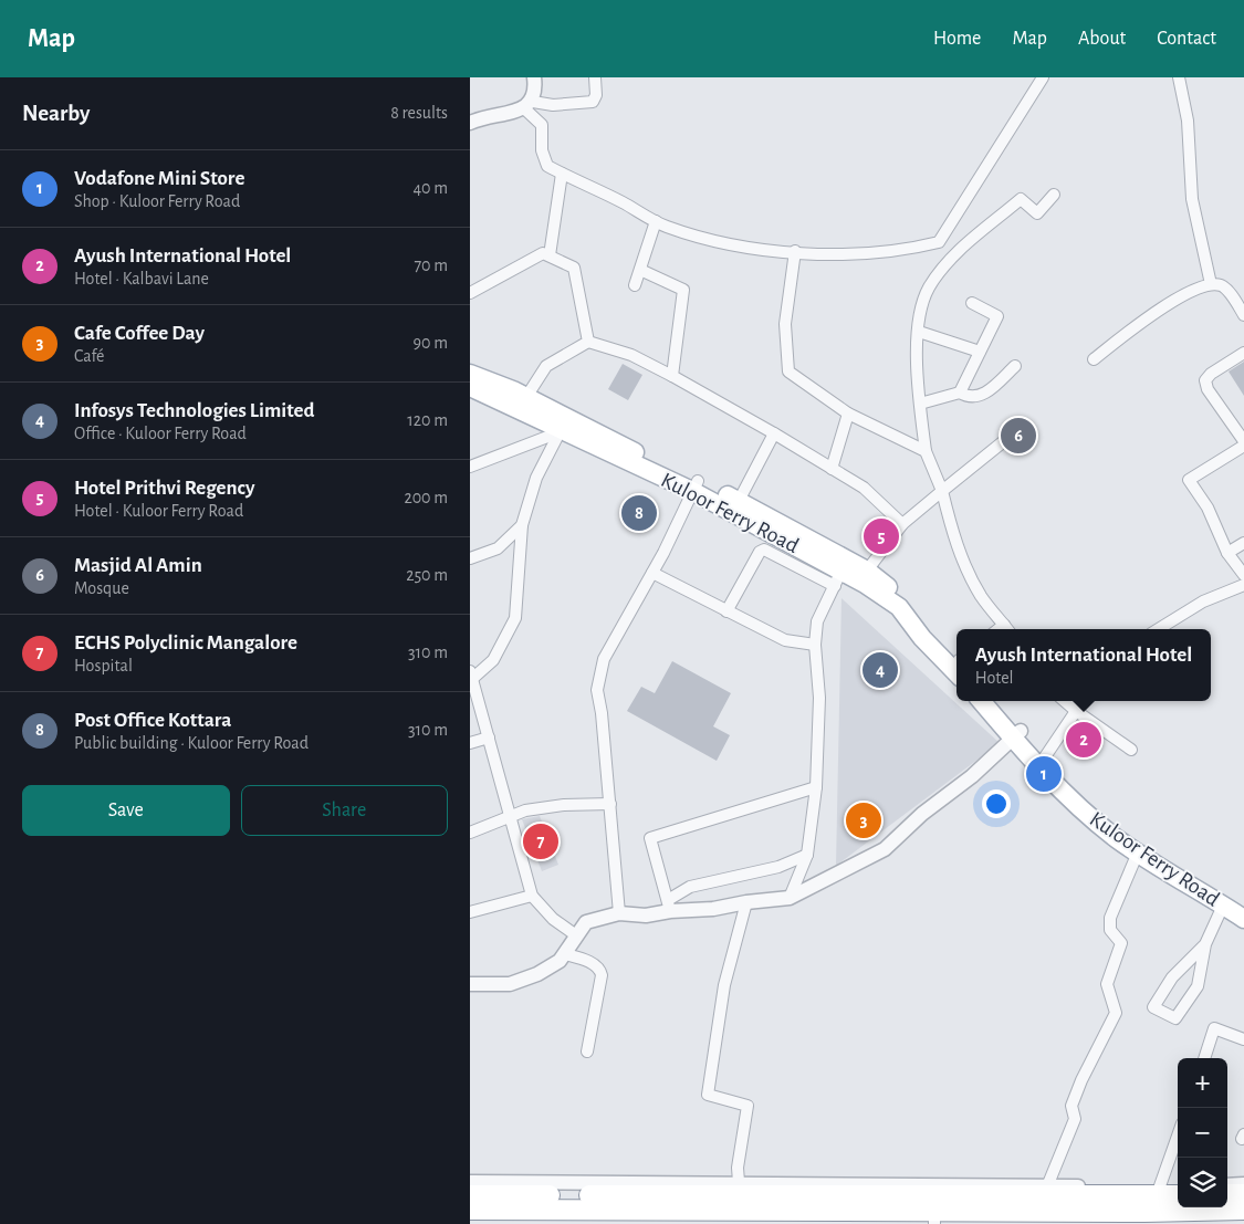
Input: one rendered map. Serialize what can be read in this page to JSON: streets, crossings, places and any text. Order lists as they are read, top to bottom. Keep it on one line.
{"streets":{"main road":["Kuloor Ferry Road"]},"page":{"header":"Map","nav":["Home","Map","About","Contact"],"heading":["Nearby","8 results"],"list":[{"mark":"1","name":"Vodafone Mini Store","note":"Shop · Kuloor Ferry Road","value":"40 m"},{"mark":"2","name":"Ayush International Hotel","note":"Hotel · Kalbavi Lane","value":"70 m"},{"mark":"3","name":"Cafe Coffee Day","note":"Café","value":"90 m"},{"mark":"4","name":"Infosys Technologies Limited","note":"Office · Kuloor Ferry Road","value":"120 m"},{"mark":"5","name":"Hotel Prithvi Regency","note":"Hotel · Kuloor Ferry Road","value":"200 m"},{"mark":"6","name":"Masjid Al Amin","note":"Mosque","value":"250 m"},{"mark":"7","name":"ECHS Polyclinic Mangalore","note":"Hospital","value":"310 m"},{"mark":"8","name":"Post Office Kottara","note":"Public building · Kuloor Ferry Road","value":"310 m"}],"pins":["6","8","5","4","2","1","3","7"],"popup":["Ayush International Hotel","Hotel"],"buttons":["Save","Share"],"map_buttons":["+","−"]}}
